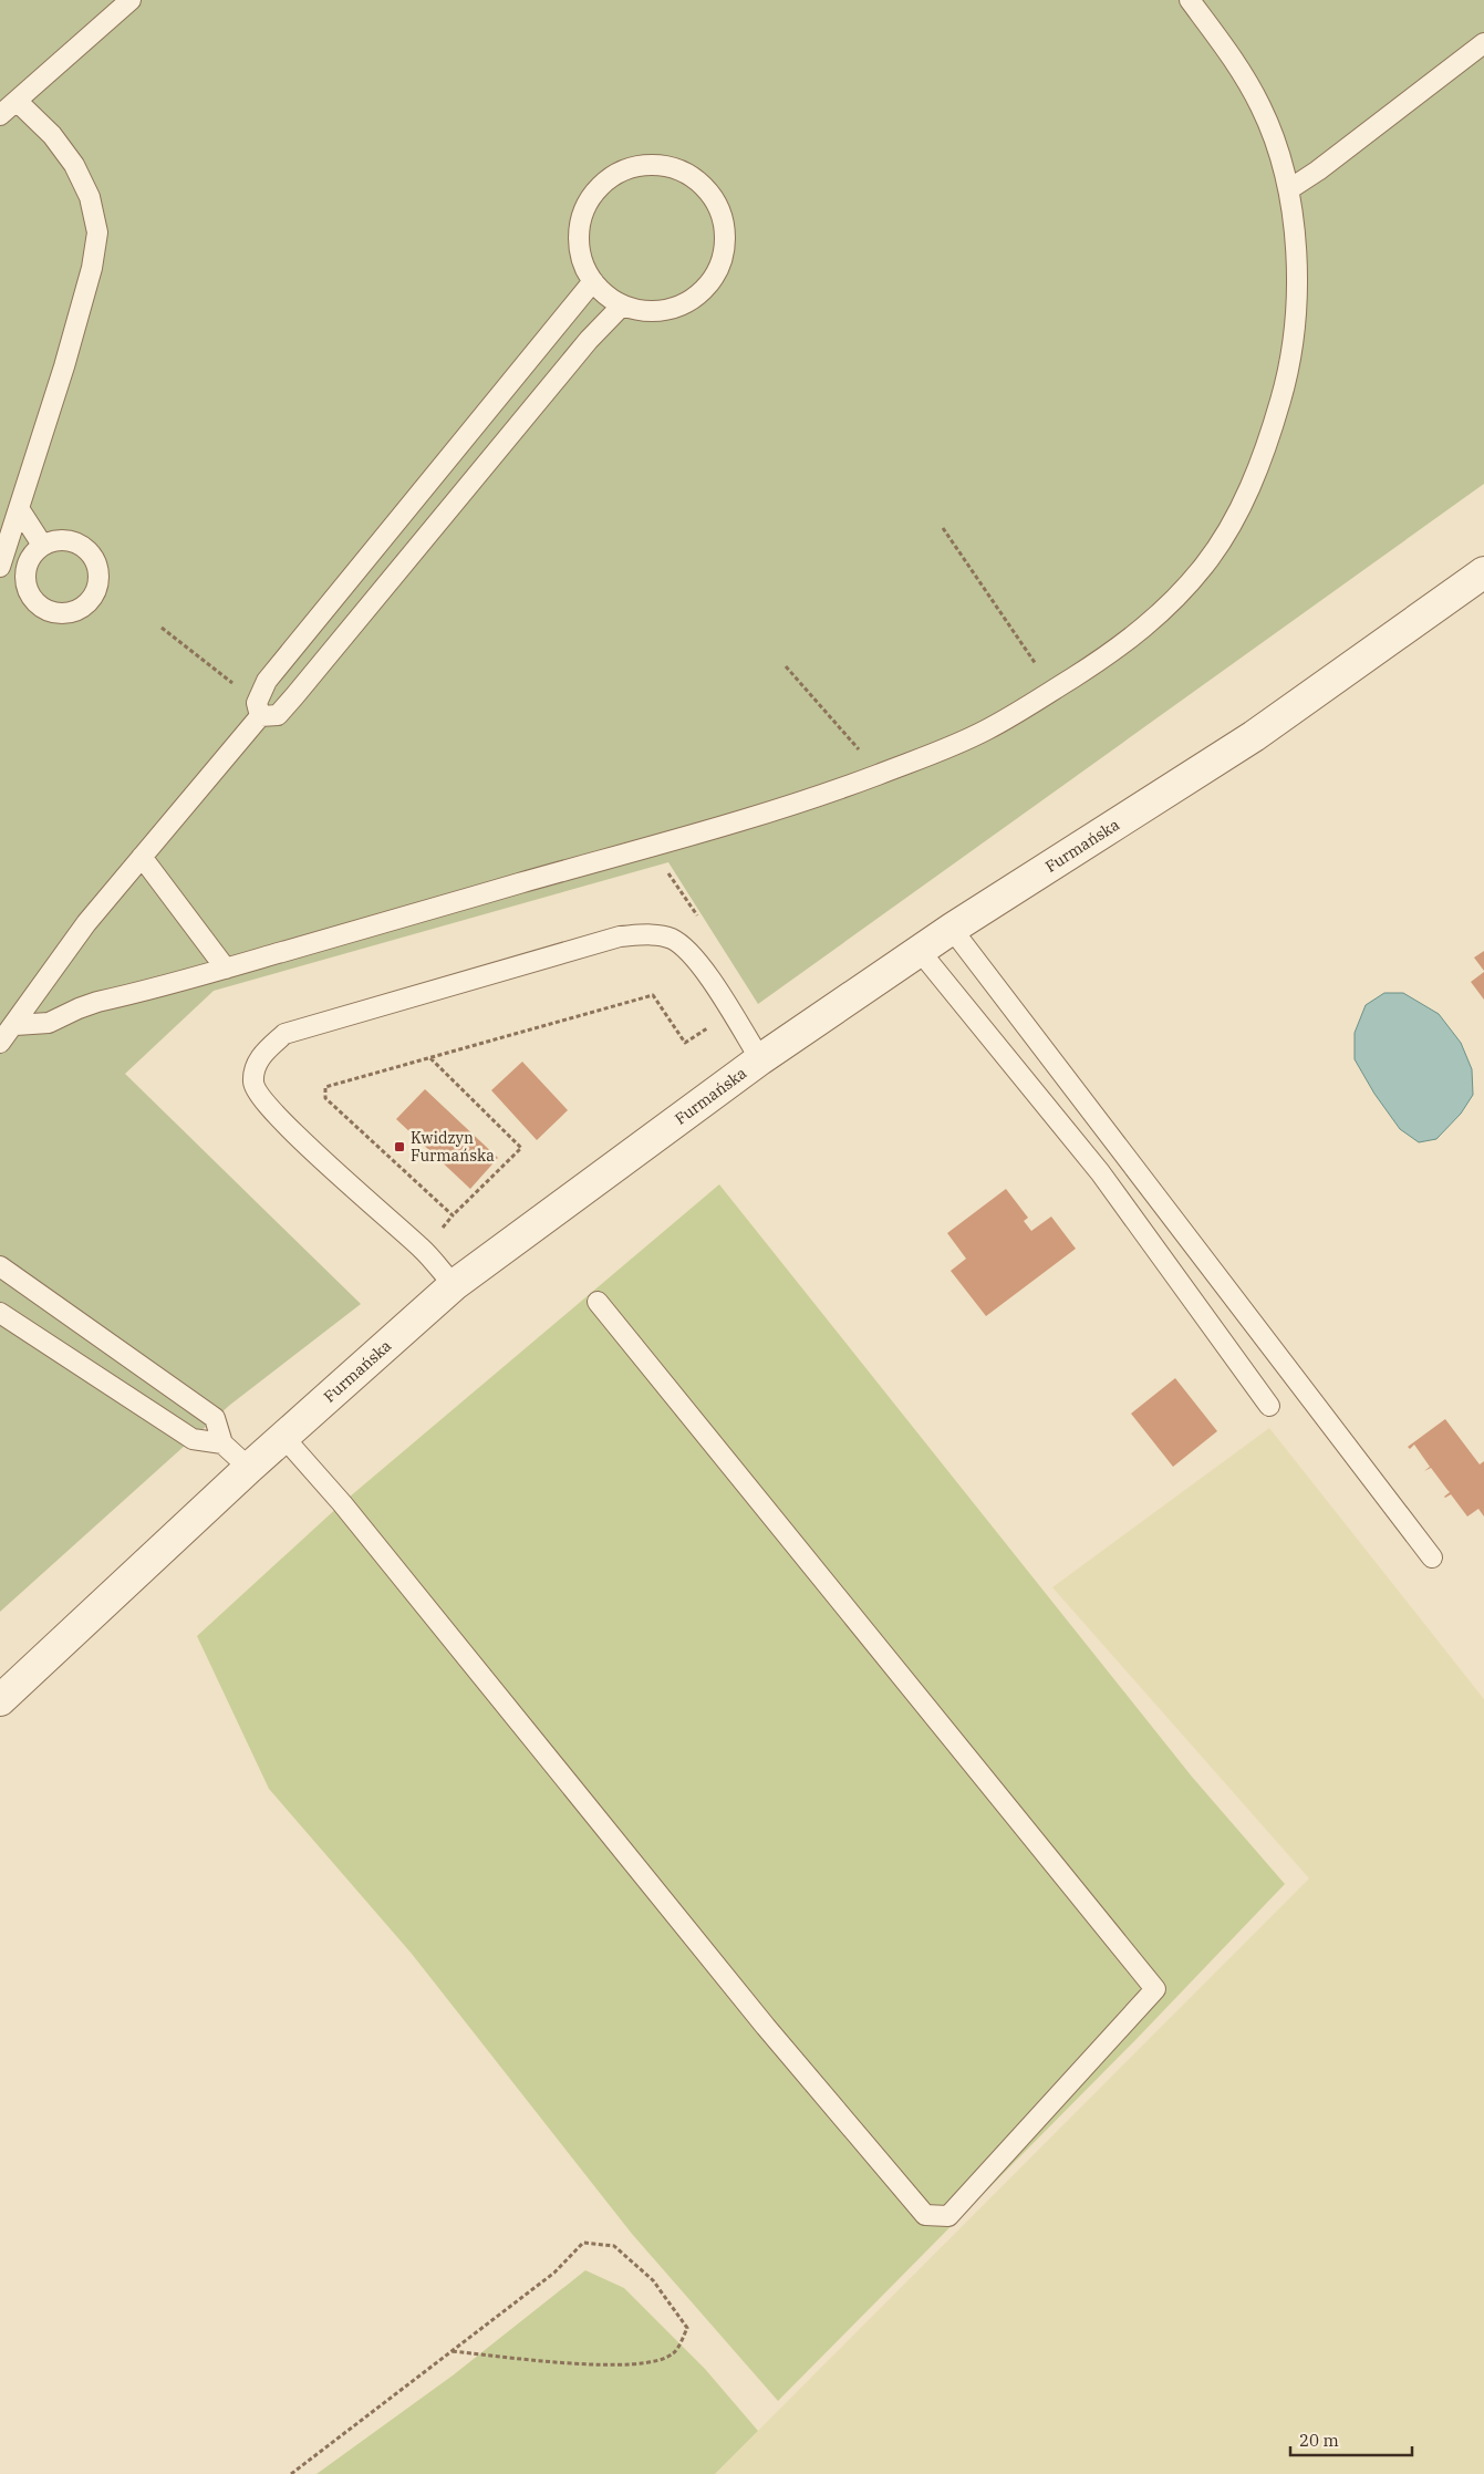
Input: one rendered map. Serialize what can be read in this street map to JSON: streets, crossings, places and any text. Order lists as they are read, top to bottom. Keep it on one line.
{"streets":{"street":["Furmańska"]},"places":{"transit":["Kwidzyn Furmańska"]},"scale_bar":"20 m"}
